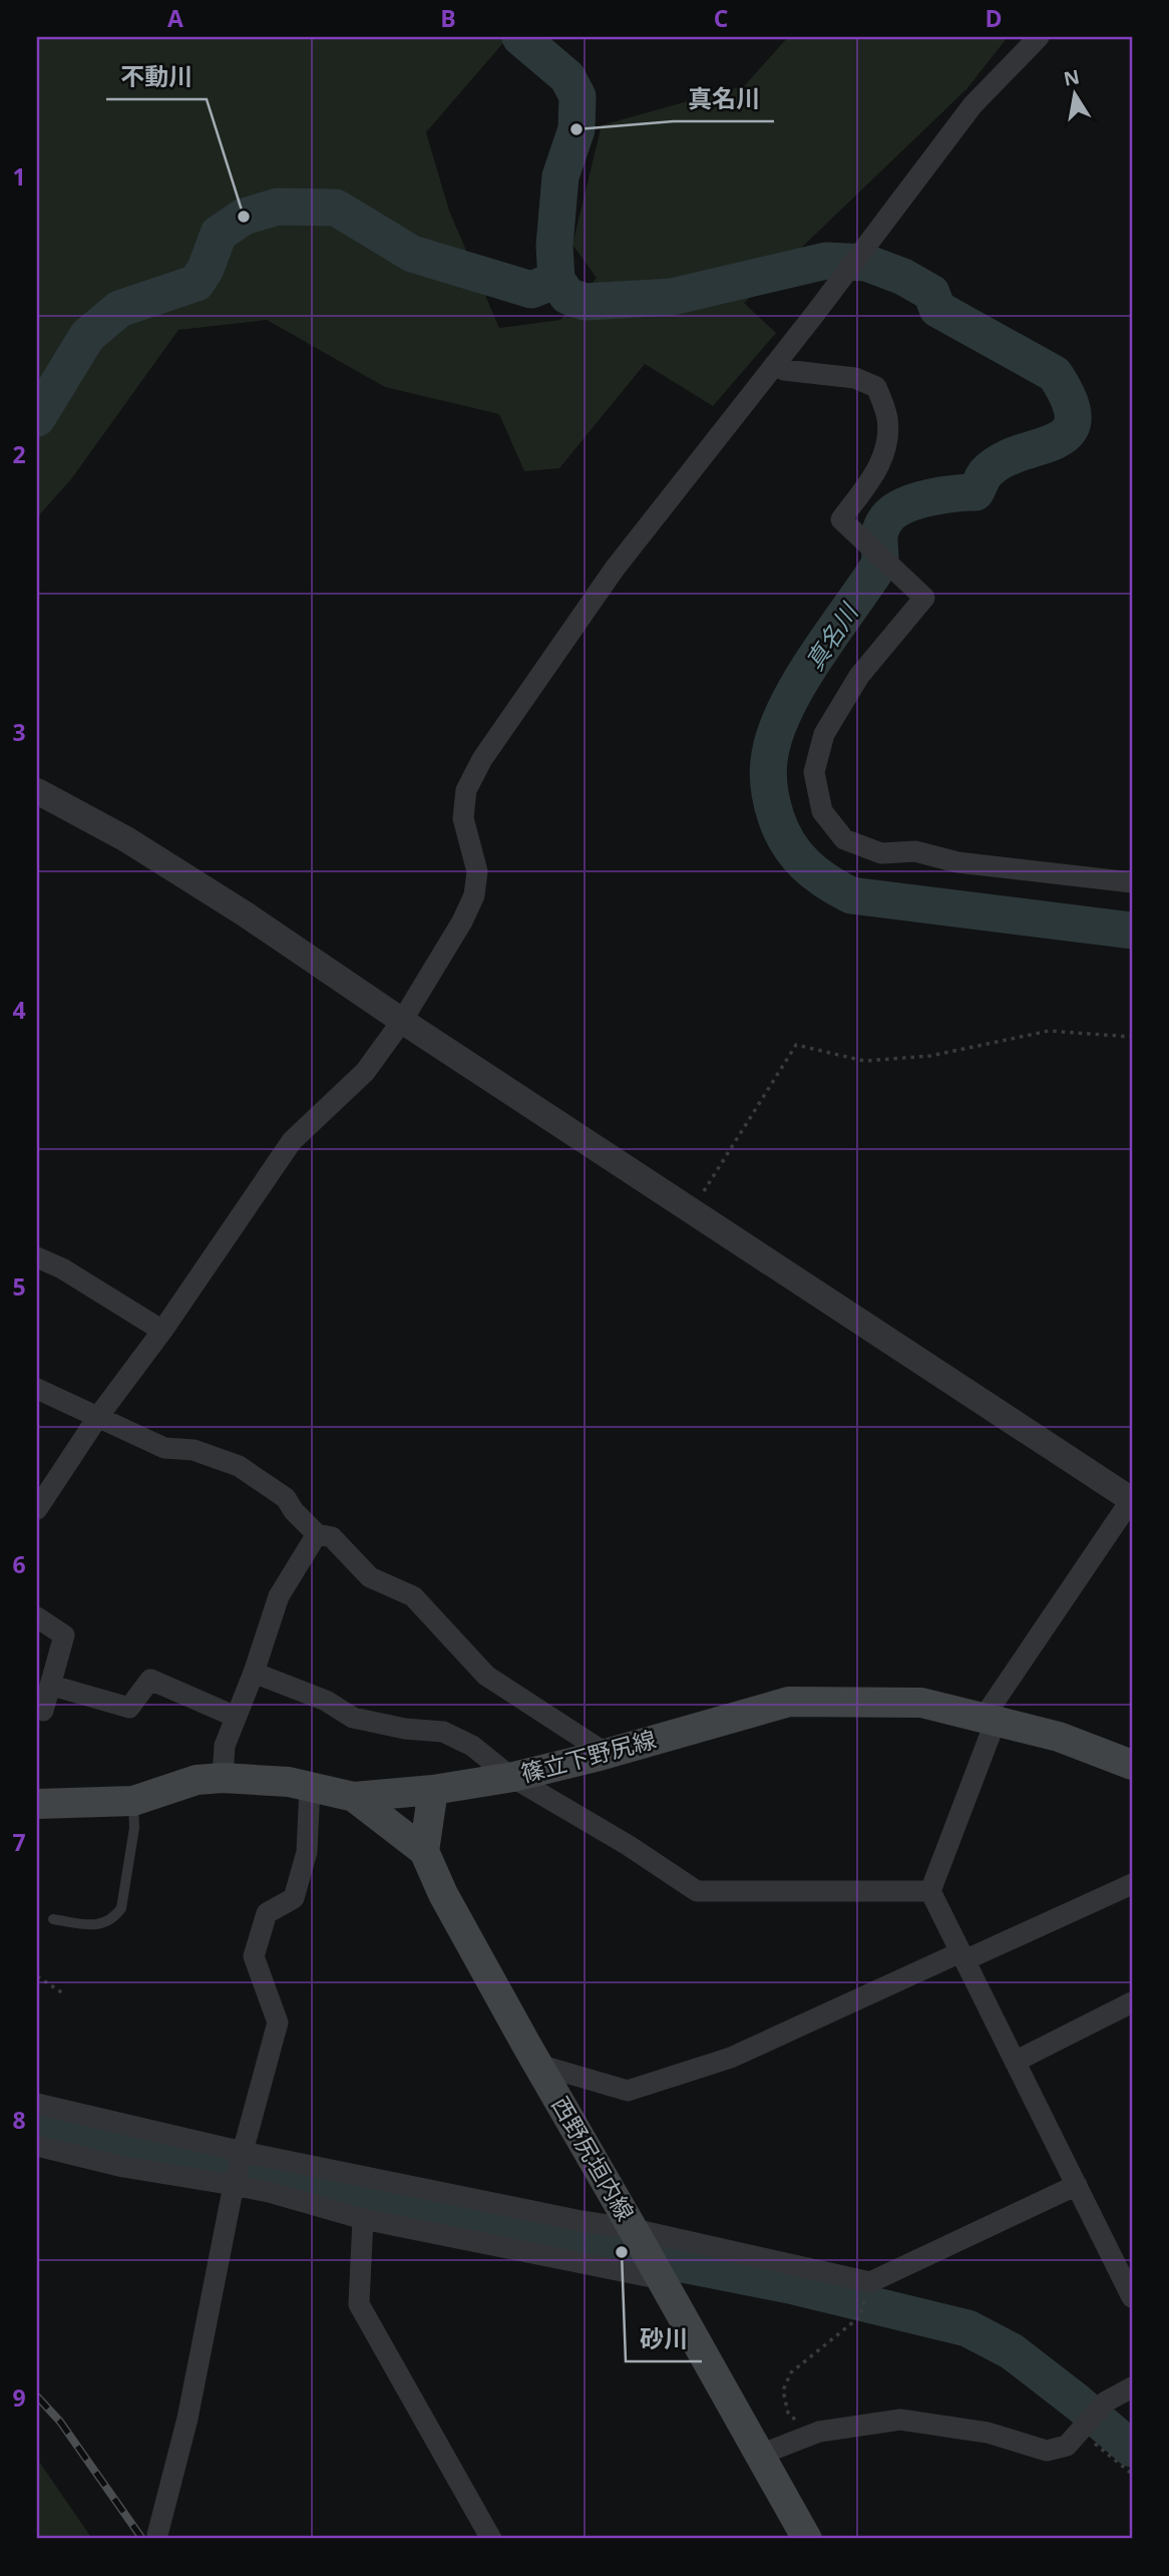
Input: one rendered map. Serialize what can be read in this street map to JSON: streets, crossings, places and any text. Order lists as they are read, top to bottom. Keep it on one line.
{"streets":{"main road":["篠立下野尻線","西野尻垣内線"]},"crossings":[["篠立下野尻線","西野尻垣内線"]],"water":["真名川"],"places":["真名川","不動川","砂川"],"north":"top","grid":{"columns":["A","B","C","D"],"rows":["1","2","3","4","5","6","7","8","9"]}}
